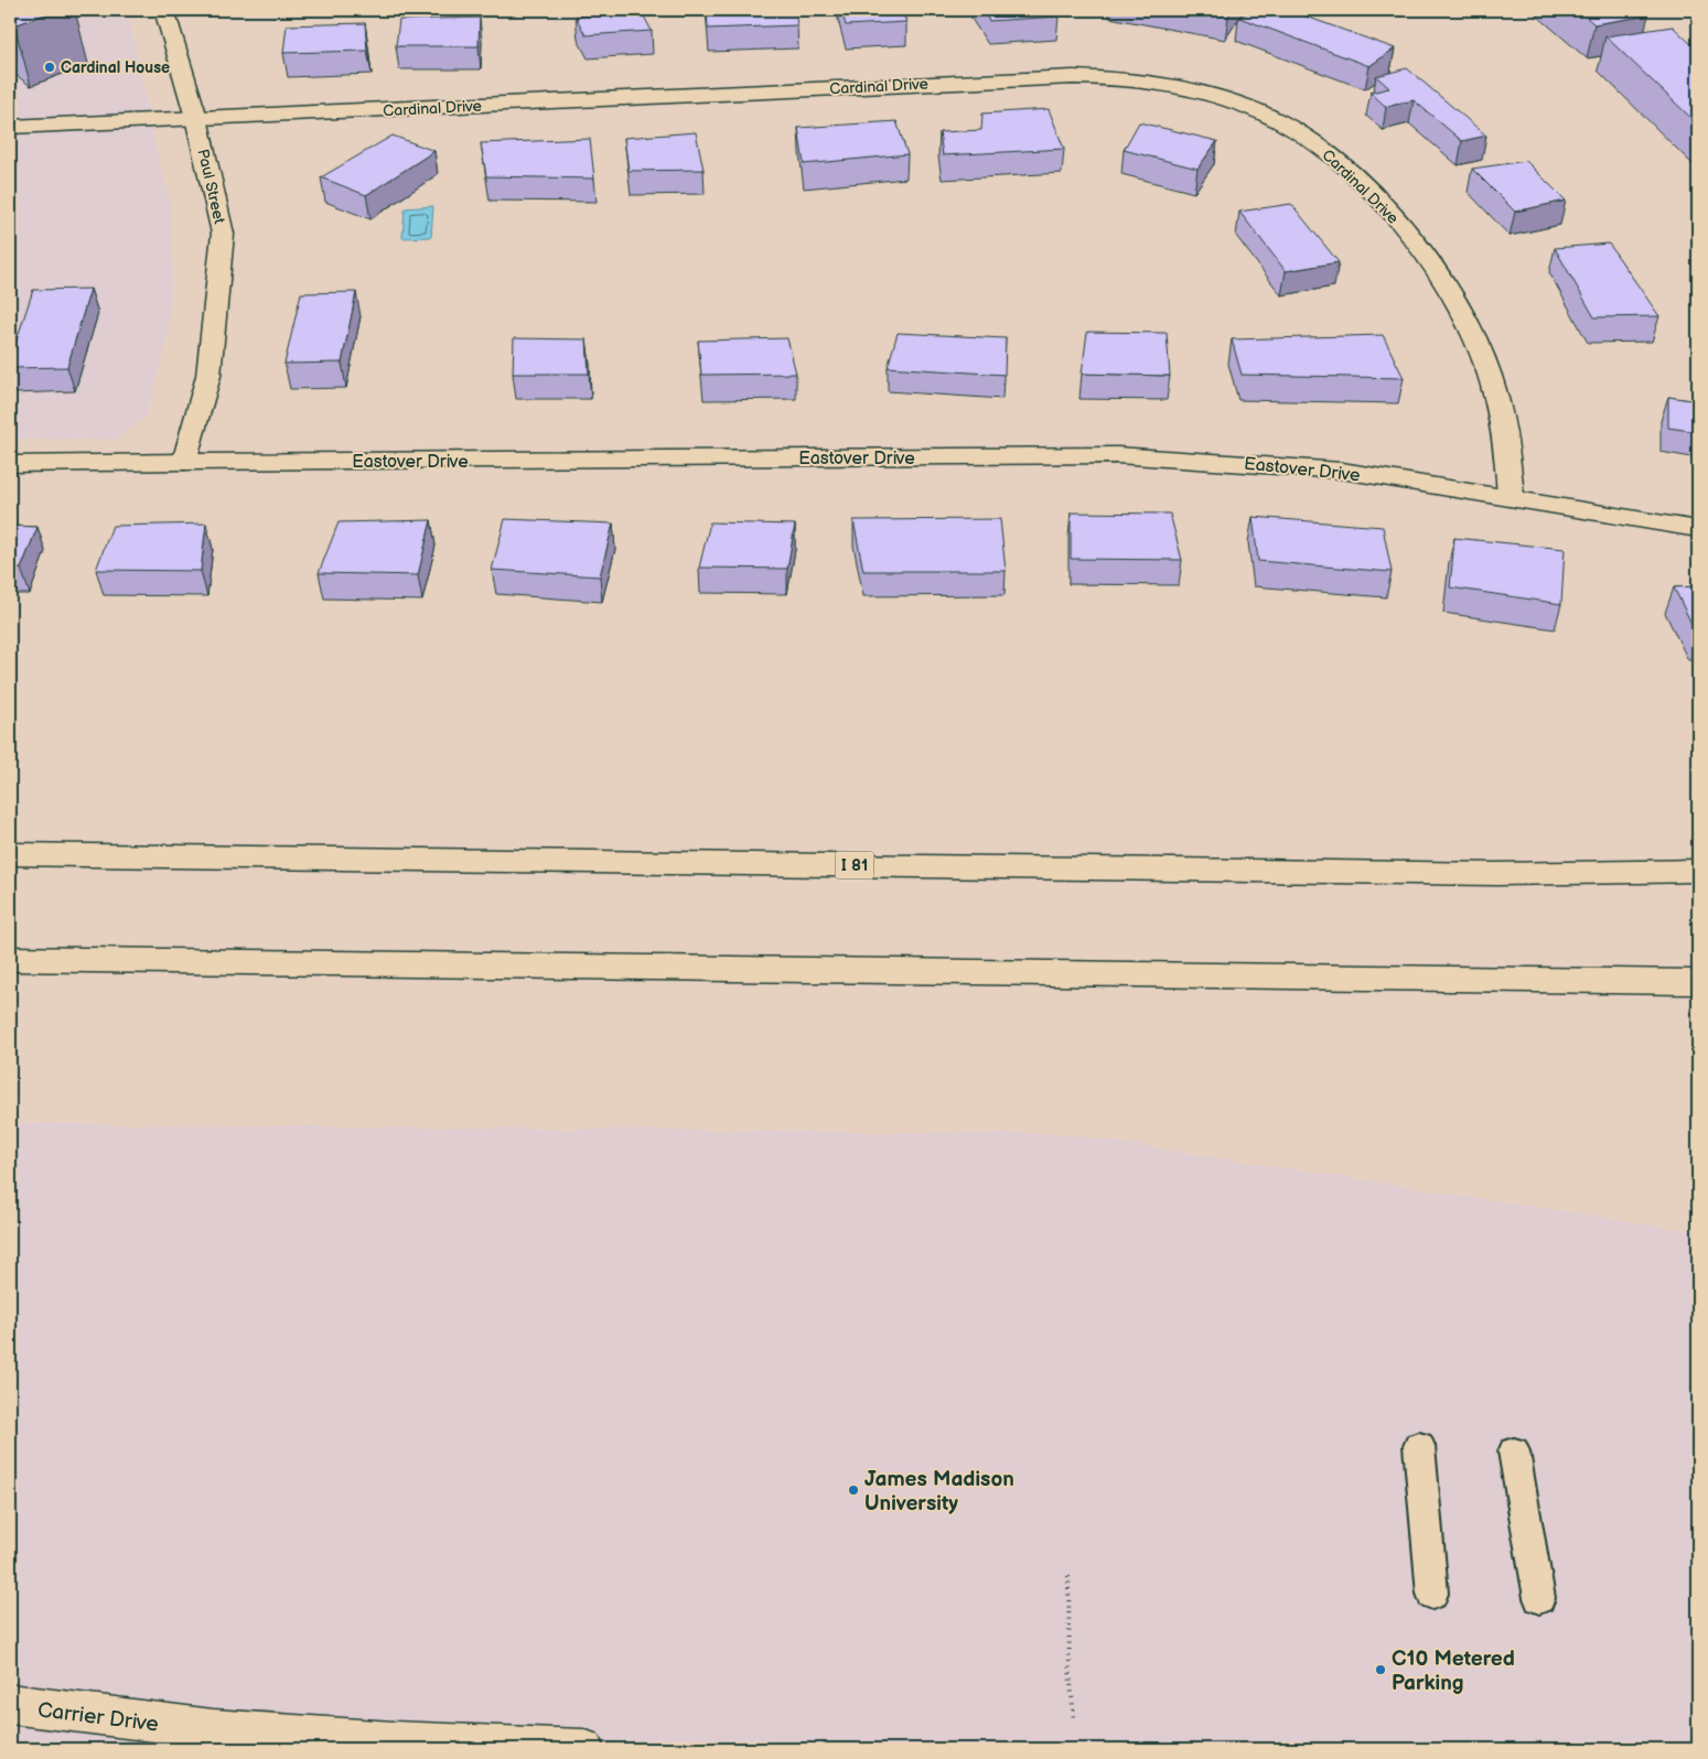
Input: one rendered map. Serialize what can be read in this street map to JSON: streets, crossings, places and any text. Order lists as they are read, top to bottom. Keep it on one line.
{"streets":{"main road":["Cardinal Drive","Paul Street","Eastover Drive","I 81","Carrier Drive"]},"crossings":[["Cardinal Drive","Paul Street"],["Cardinal Drive","Eastover Drive"],["Paul Street","Eastover Drive"]],"places":["Cardinal House","James Madison University","C10 Metered Parking"]}
